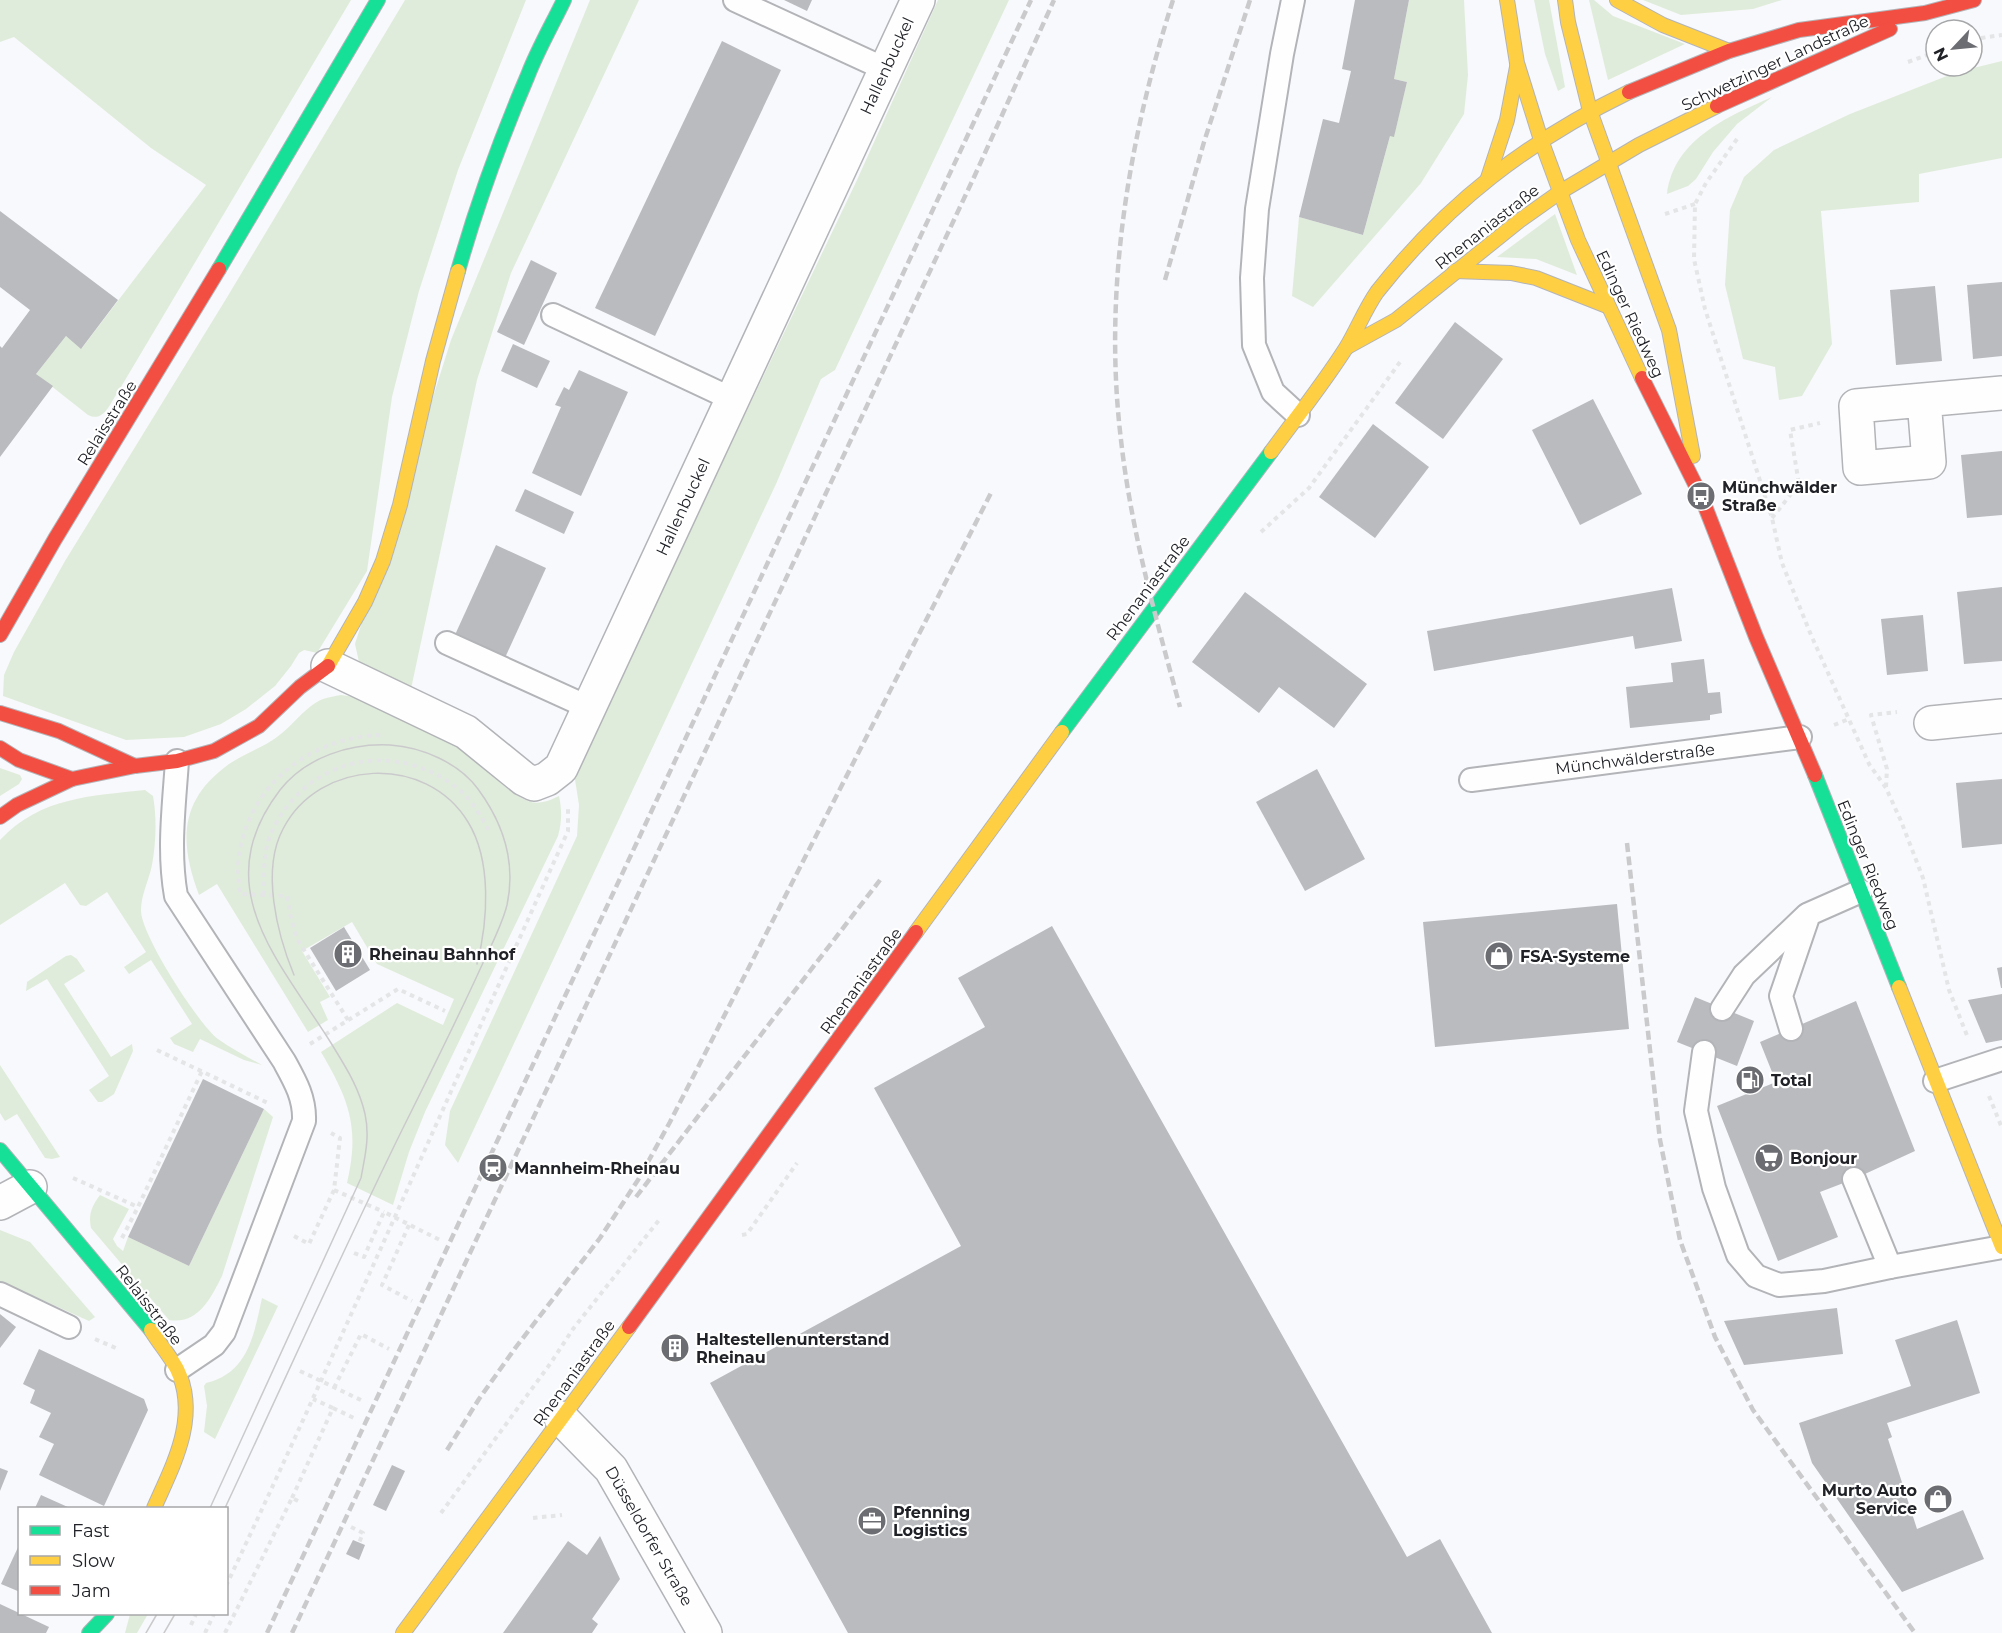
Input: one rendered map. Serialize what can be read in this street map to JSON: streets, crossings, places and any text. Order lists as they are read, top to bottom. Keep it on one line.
{"streets":{"main road":["Schwetzinger Landstraße","Rhenaniastraße","Edinger Riedweg","Relaisstraße"],"street":["Hallenbuckel","Düsseldorfer Straße"],"lane":["Münchwälderstraße"]},"crossings":[["Schwetzinger Landstraße","Rhenaniastraße"],["Schwetzinger Landstraße","Edinger Riedweg"],["Rhenaniastraße","Edinger Riedweg"],["Rhenaniastraße","Düsseldorfer Straße"],["Edinger Riedweg","Münchwälderstraße"]],"places":{"bus stop":["Münchwälder Straße"],"building":["Rheinau Bahnhof","Haltestellenunterstand Rheinau"],"shop":["FSA-Systeme","Murto Auto Service"],"fuel station":["Total"],"supermarket":["Bonjour"],"station":["Mannheim-Rheinau"],"office":["Pfenning Logistics"]},"legend":["Fast","Slow","Jam"],"north":"bottom left"}
